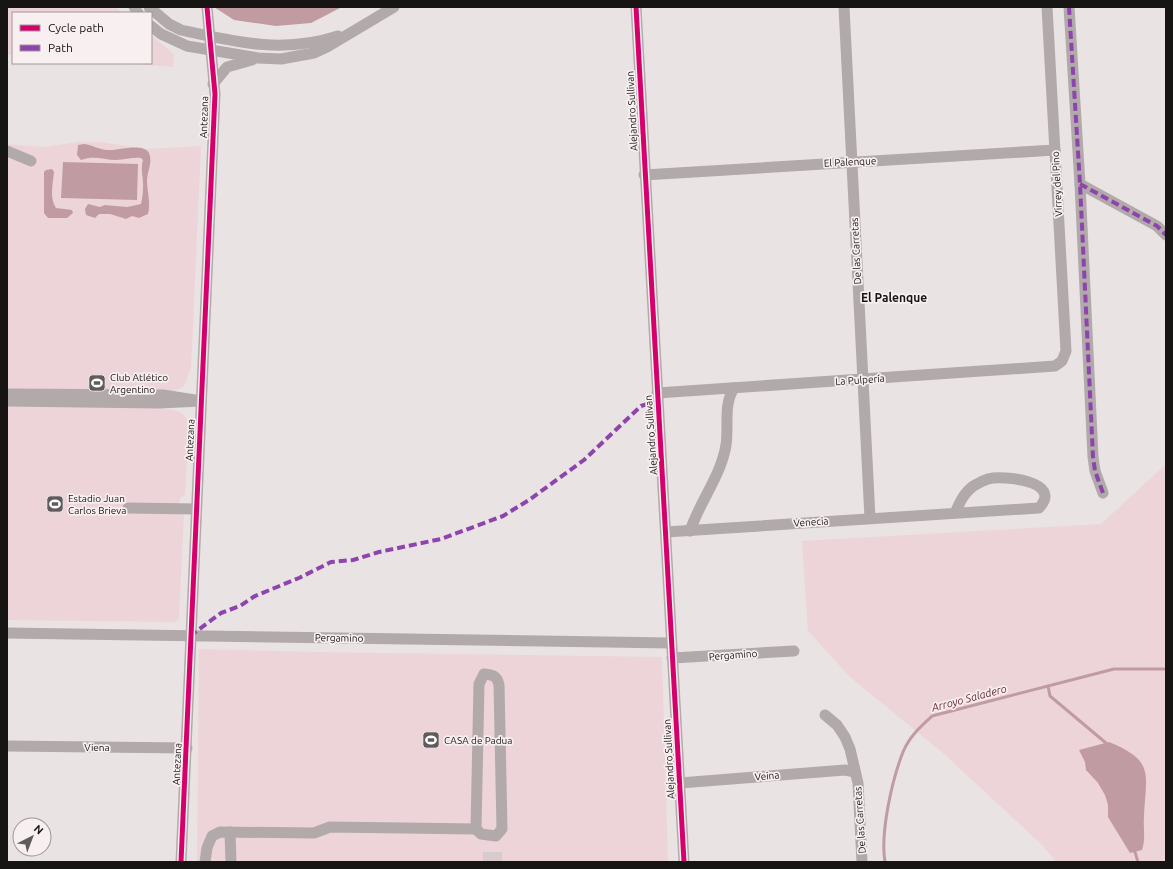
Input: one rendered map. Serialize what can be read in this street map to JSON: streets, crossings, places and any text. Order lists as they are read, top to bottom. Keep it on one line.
{"streets":{"street":["Alejandro Sullivan","Antezana","El Palenque","Virrey del Pino","De las Carretas","La Pulpería","Venecia","Pergamino","Viena","Veina"]},"crossings":[["Alejandro Sullivan","El Palenque"],["Alejandro Sullivan","La Pulpería"],["Alejandro Sullivan","Venecia"],["Alejandro Sullivan","Pergamino"],["Alejandro Sullivan","Veina"],["Antezana","Pergamino"],["Antezana","Viena"],["El Palenque","Virrey del Pino"],["El Palenque","De las Carretas"],["Virrey del Pino","La Pulpería"],["De las Carretas","La Pulpería"],["De las Carretas","Venecia"],["De las Carretas","Veina"]],"districts":["El Palenque"],"water":["Arroyo Saladero"],"places":{"sports":["Club Atlético Argentino","Estadio Juan Carlos Brieva","CASA de Padua"]},"legend":["Cycle path","Path"],"north":"top right"}
